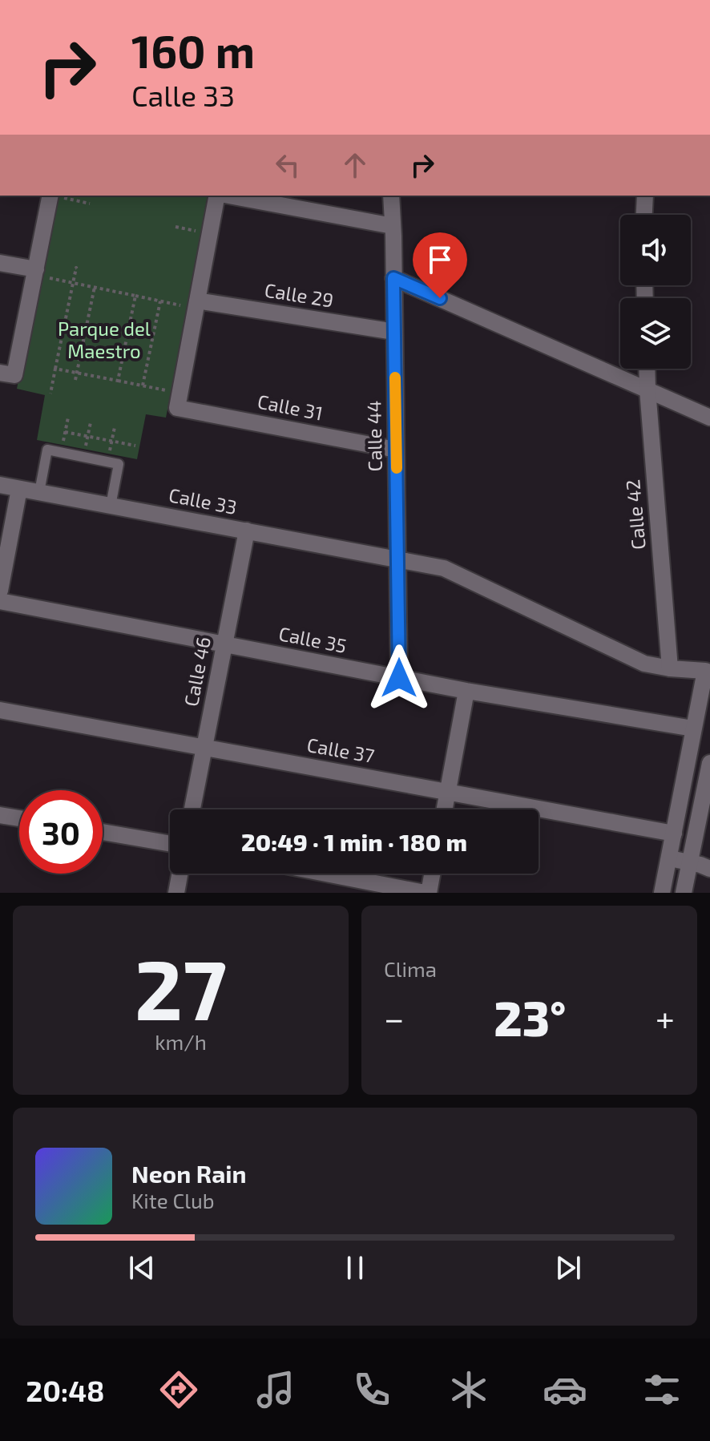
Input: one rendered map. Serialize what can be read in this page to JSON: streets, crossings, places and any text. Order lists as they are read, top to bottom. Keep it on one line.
{"streets":{"street":["Calle 29","Calle 31","Calle 44","Calle 33","Calle 42","Calle 35","Calle 46","Calle 37"]},"crossings":[["Calle 29","Calle 31"],["Calle 29","Calle 44"],["Calle 31","Calle 44"],["Calle 44","Calle 33"],["Calle 44","Calle 35"],["Calle 33","Calle 46"],["Calle 35","Calle 46"],["Calle 46","Calle 37"]],"parks":["Parque del Maestro"],"page":{"turn":["160 m","Calle 33"],"limit":"30","trip":"20:49 · 1 min · 180 m","tile":[["27","km/h"],"Clima"],"heat":["−","23°","+"],"song":["Neon Rain","Kite Club"],"tabs":"20:48"}}
